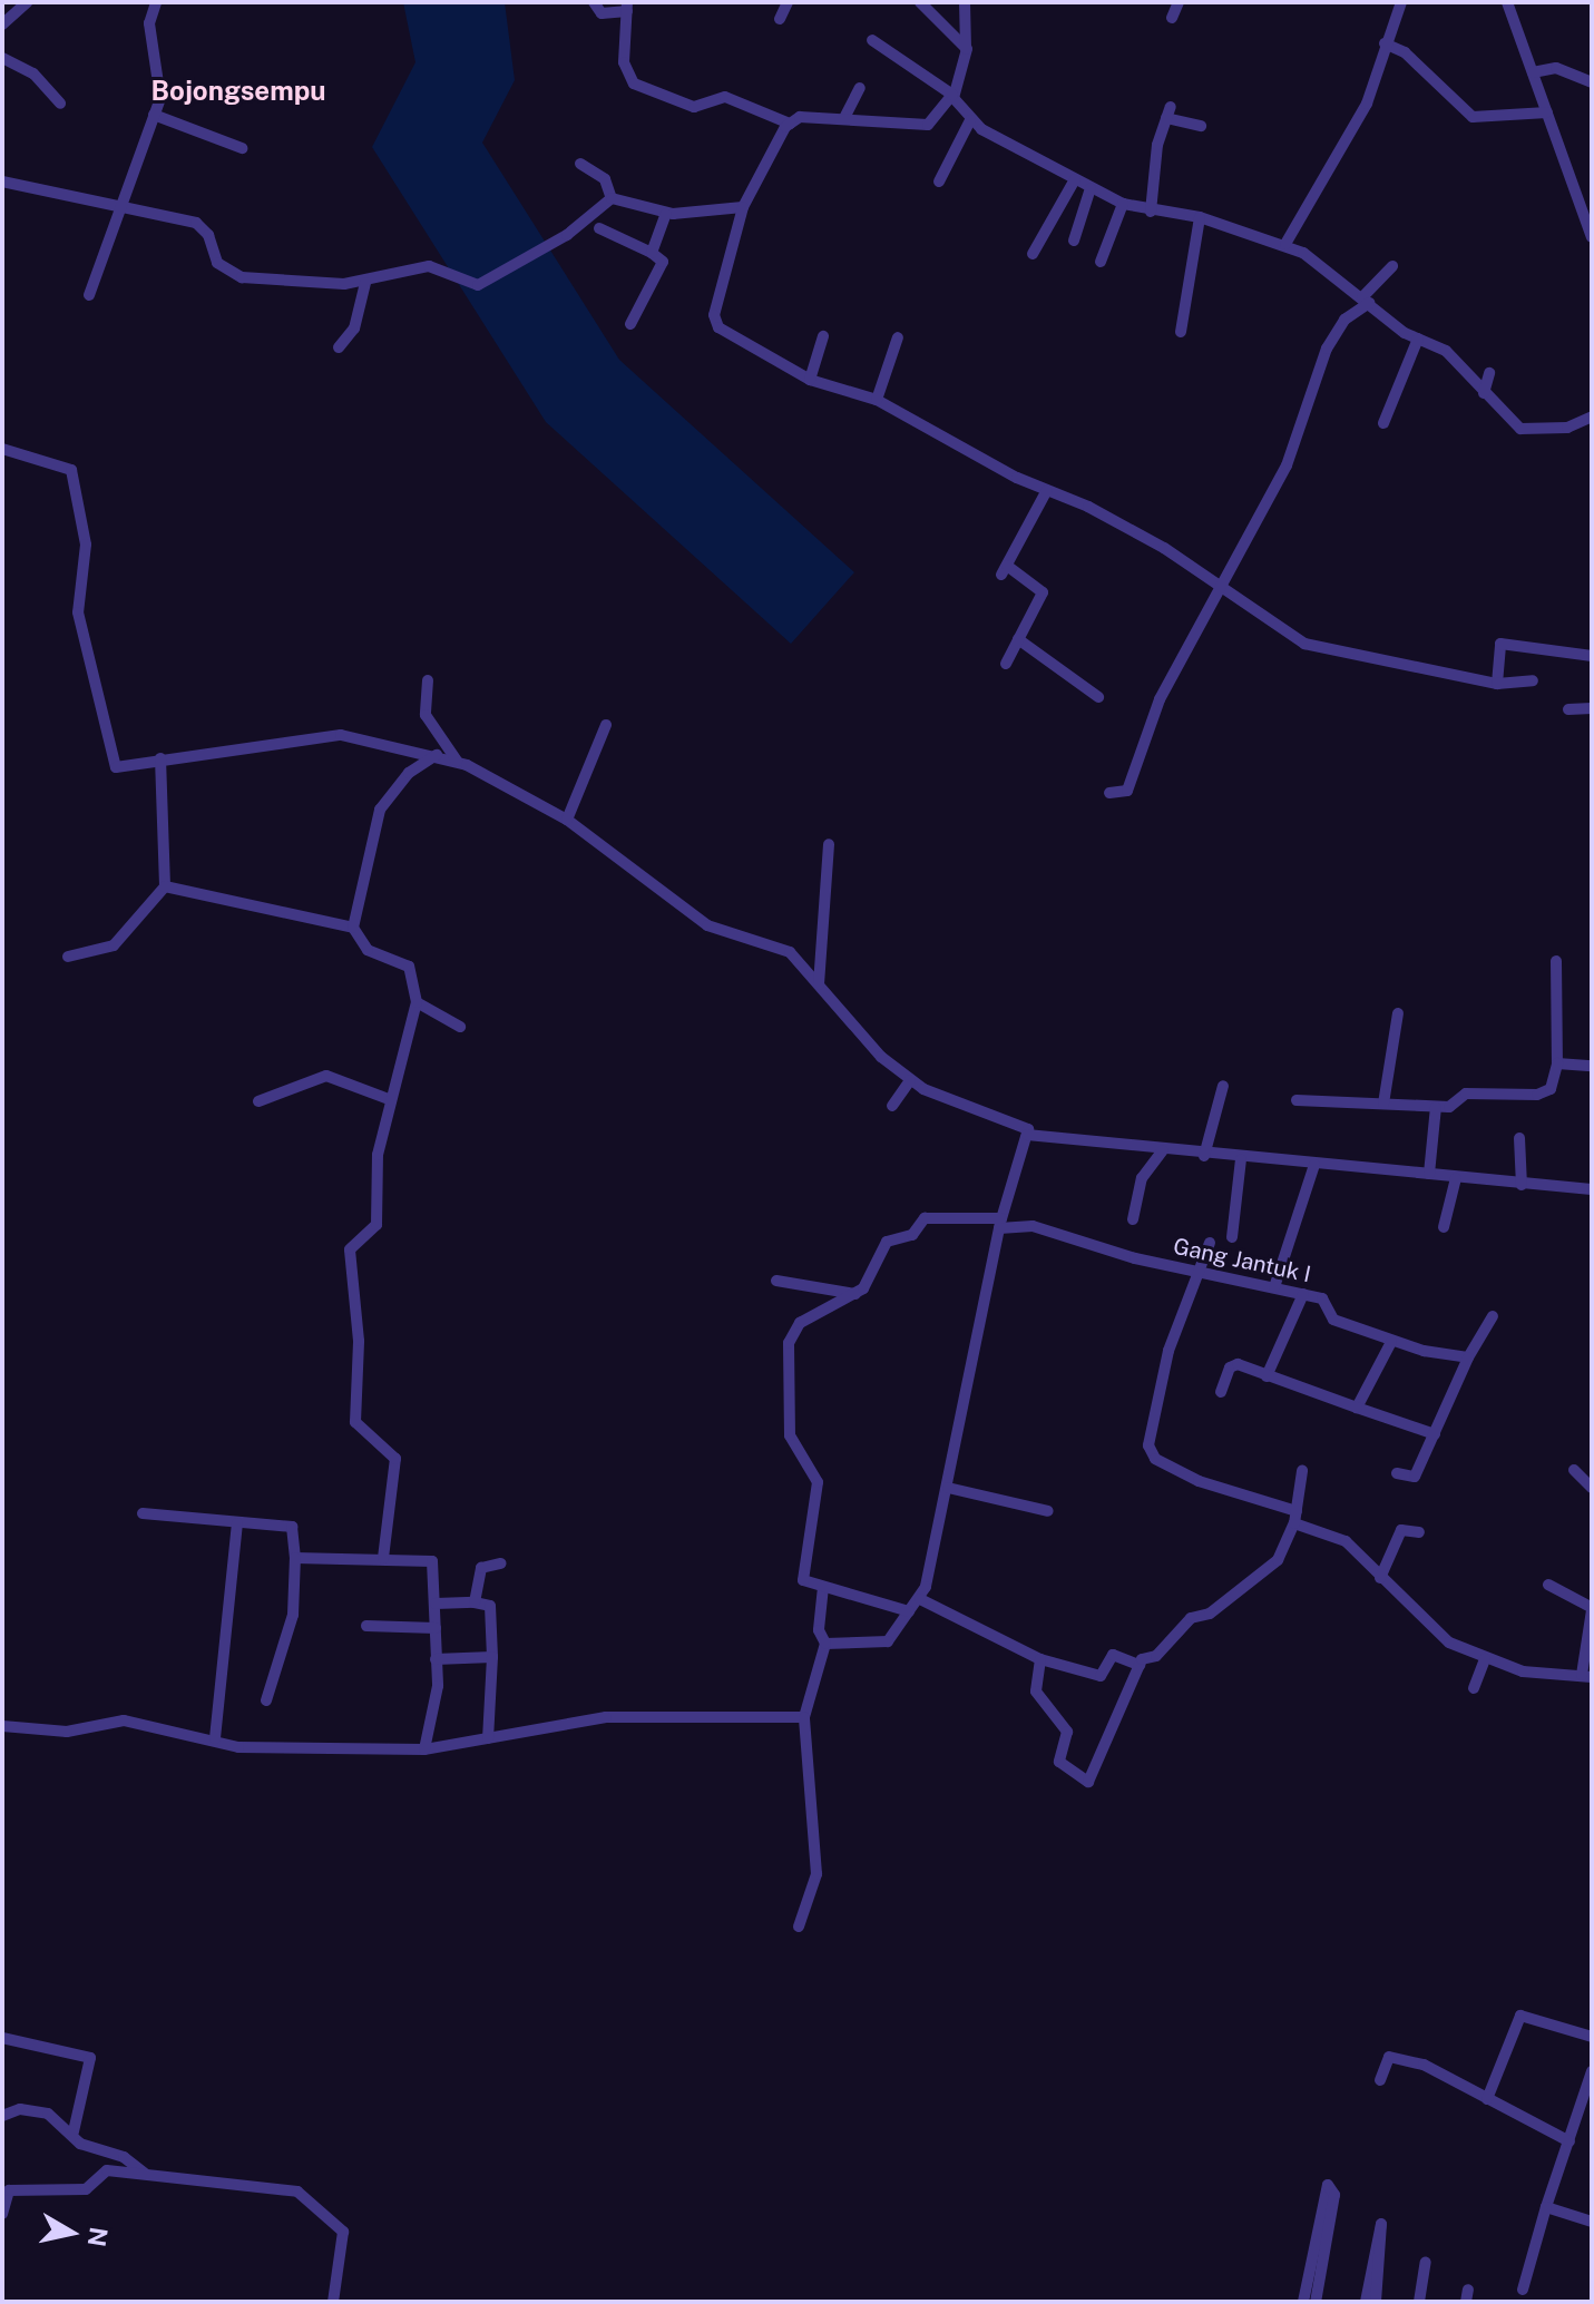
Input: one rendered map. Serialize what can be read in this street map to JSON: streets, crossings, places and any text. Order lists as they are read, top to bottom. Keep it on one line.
{"streets":{"street":["Gang Jantuk I"]},"districts":["Bojongsempu"],"north":"right"}
